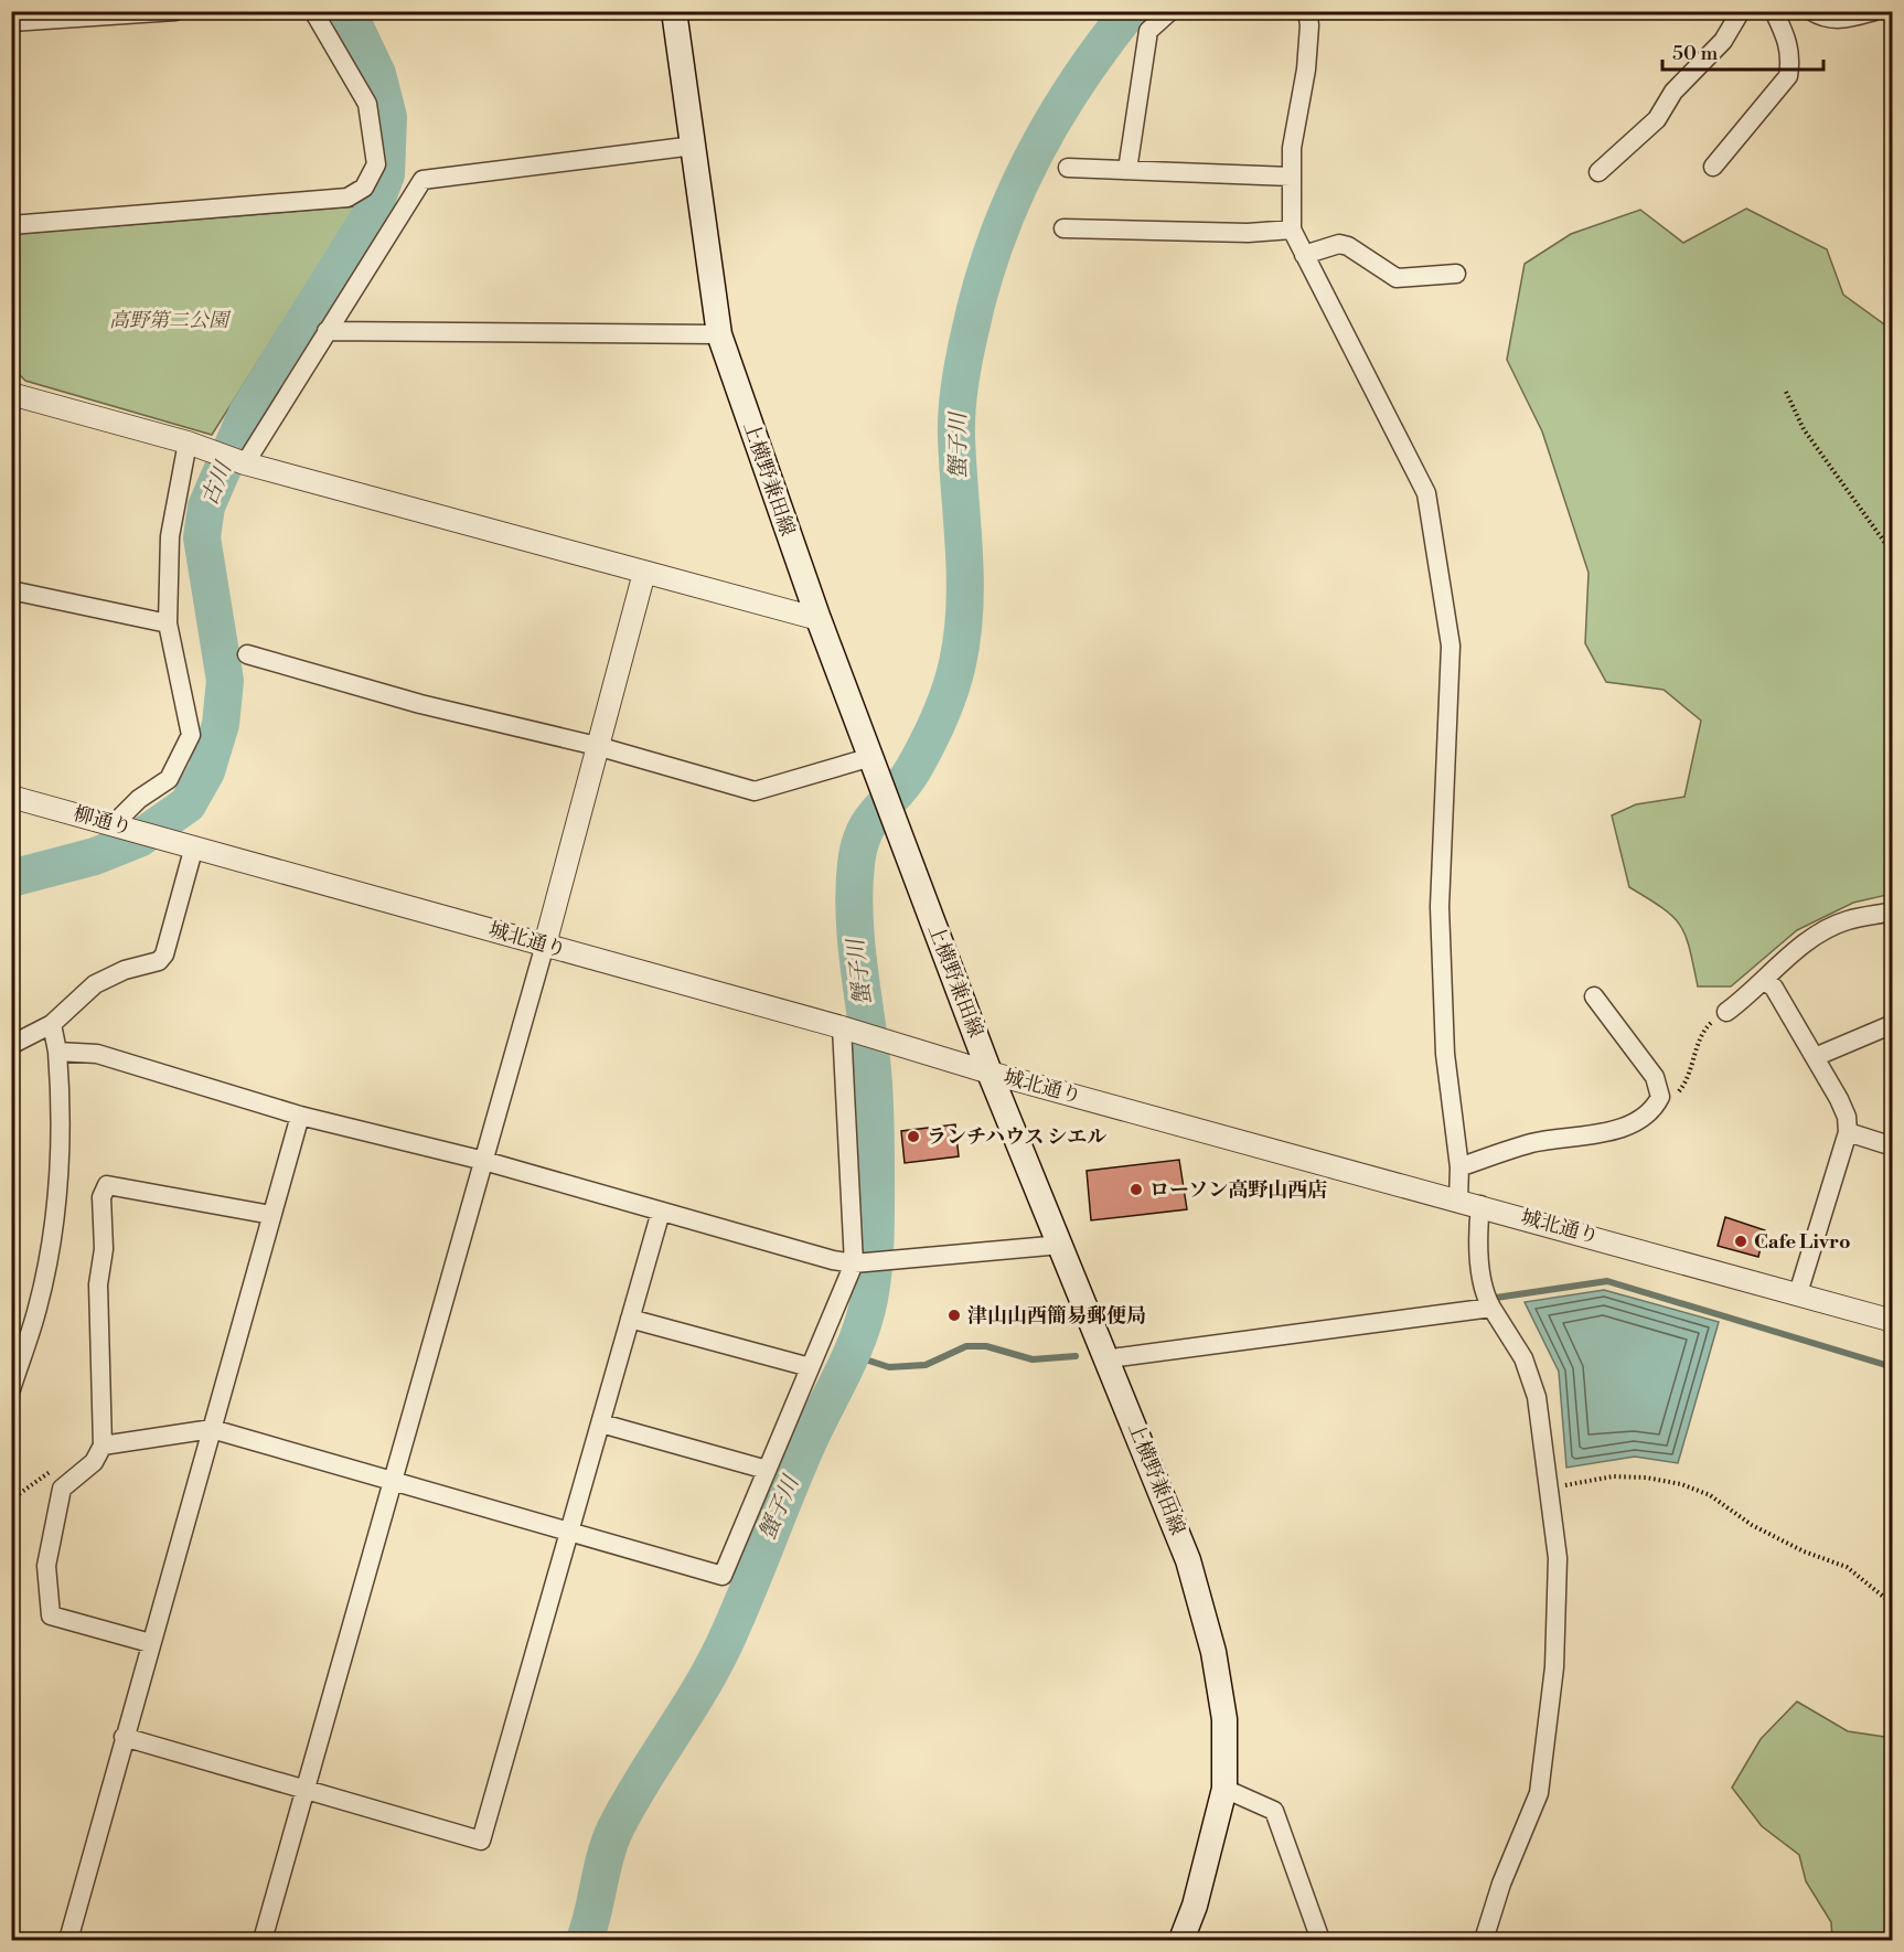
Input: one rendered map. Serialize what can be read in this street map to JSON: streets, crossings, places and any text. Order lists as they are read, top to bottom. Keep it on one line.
{"streets":{"main road":["上横野兼田線"],"street":["柳通り","城北通り"]},"crossings":[["上横野兼田線","城北通り"],["柳通り","城北通り"]],"water":["蟹子川","古川"],"parks":["高野第二公園"],"places":["ランチハウス シエル","ローソン高野山西店","Cafe Livro","津山山西簡易郵便局"],"scale_bar":"50 m"}
